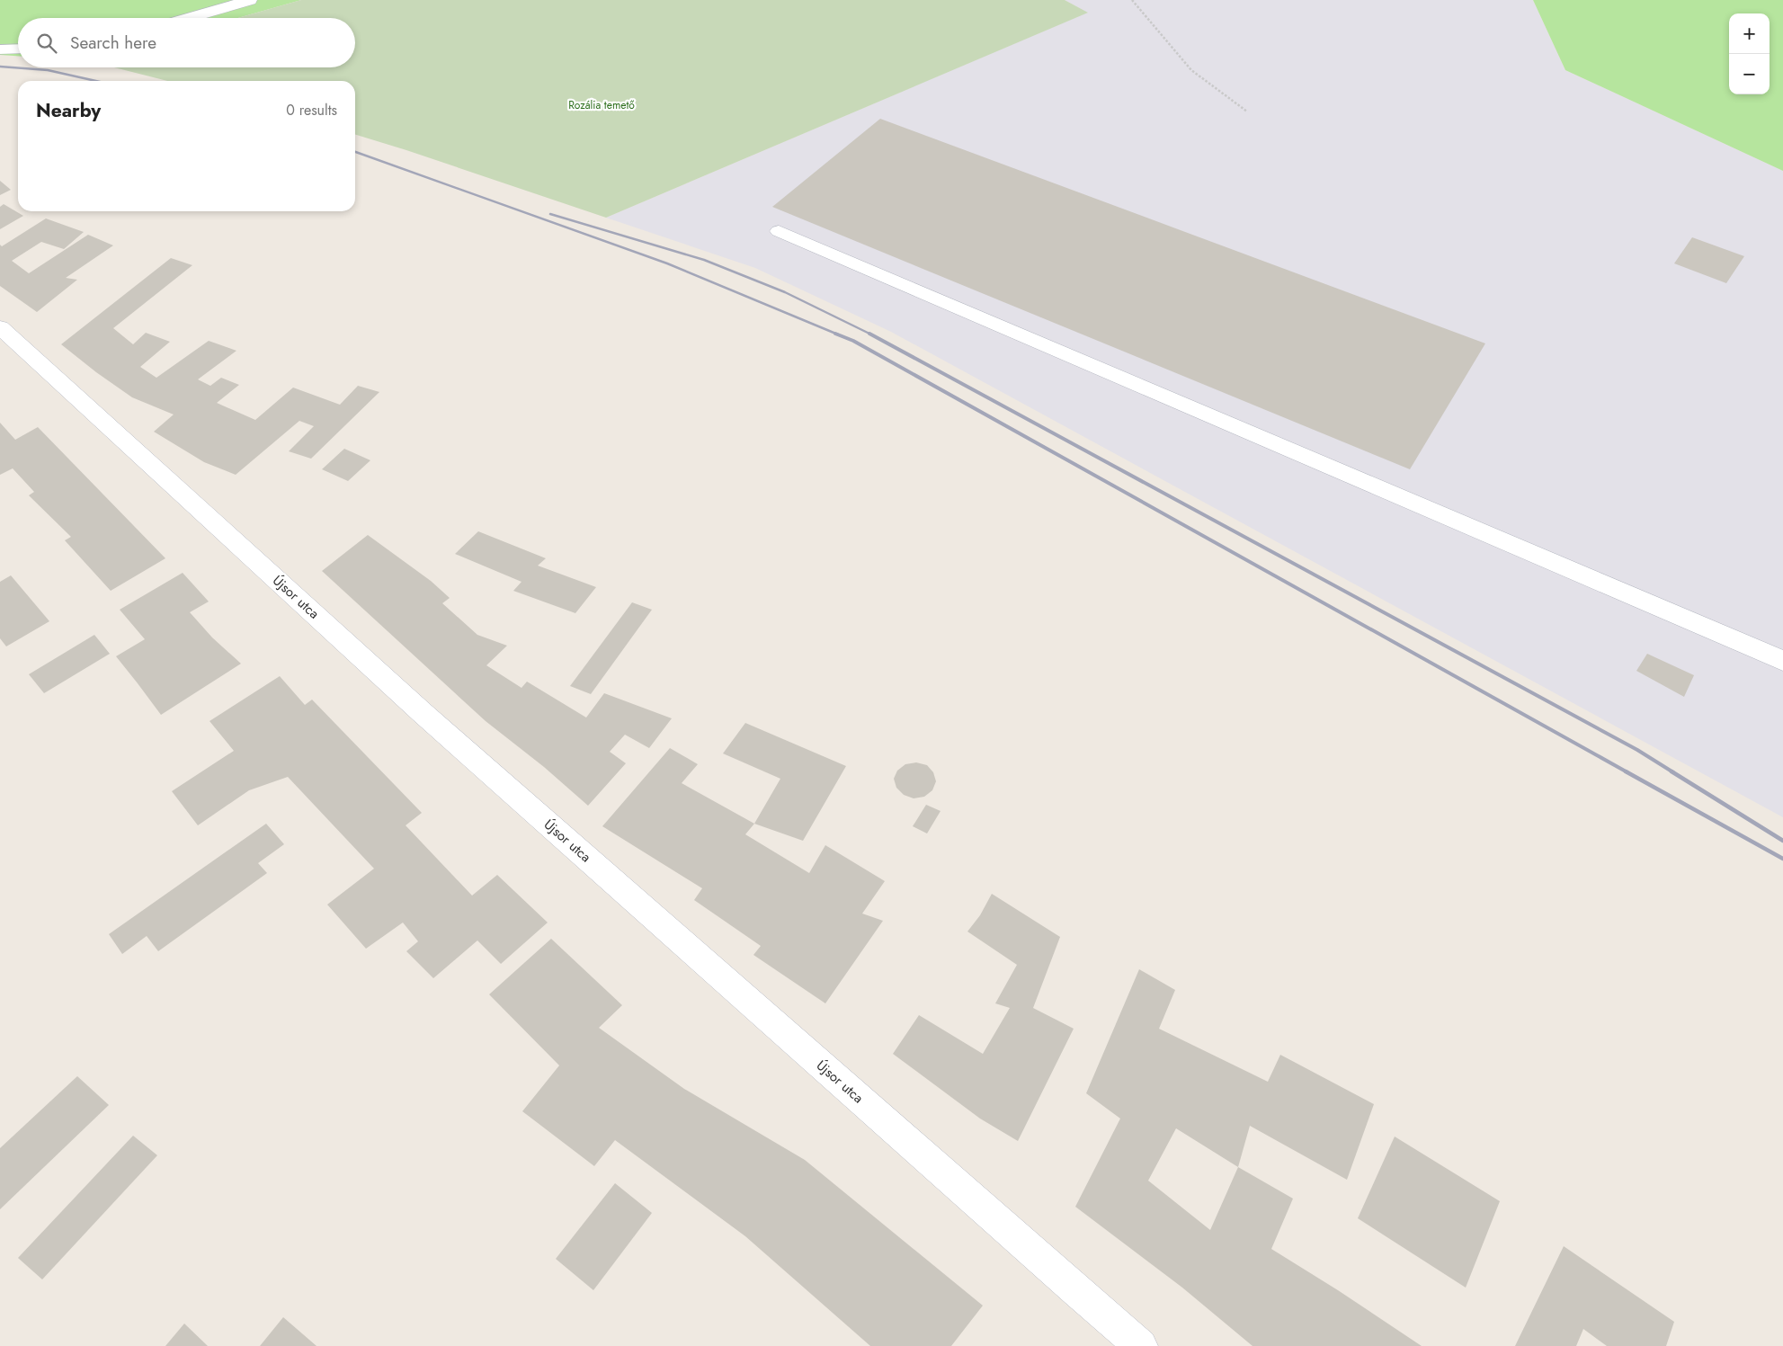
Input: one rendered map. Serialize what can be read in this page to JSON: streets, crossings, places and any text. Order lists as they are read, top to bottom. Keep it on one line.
{"streets":{"street":["Újsor utca"]},"parks":["Rozália temető"],"page":{"map_buttons":["+","−"],"search":"Search here","heading":["Nearby","0 results"]}}
